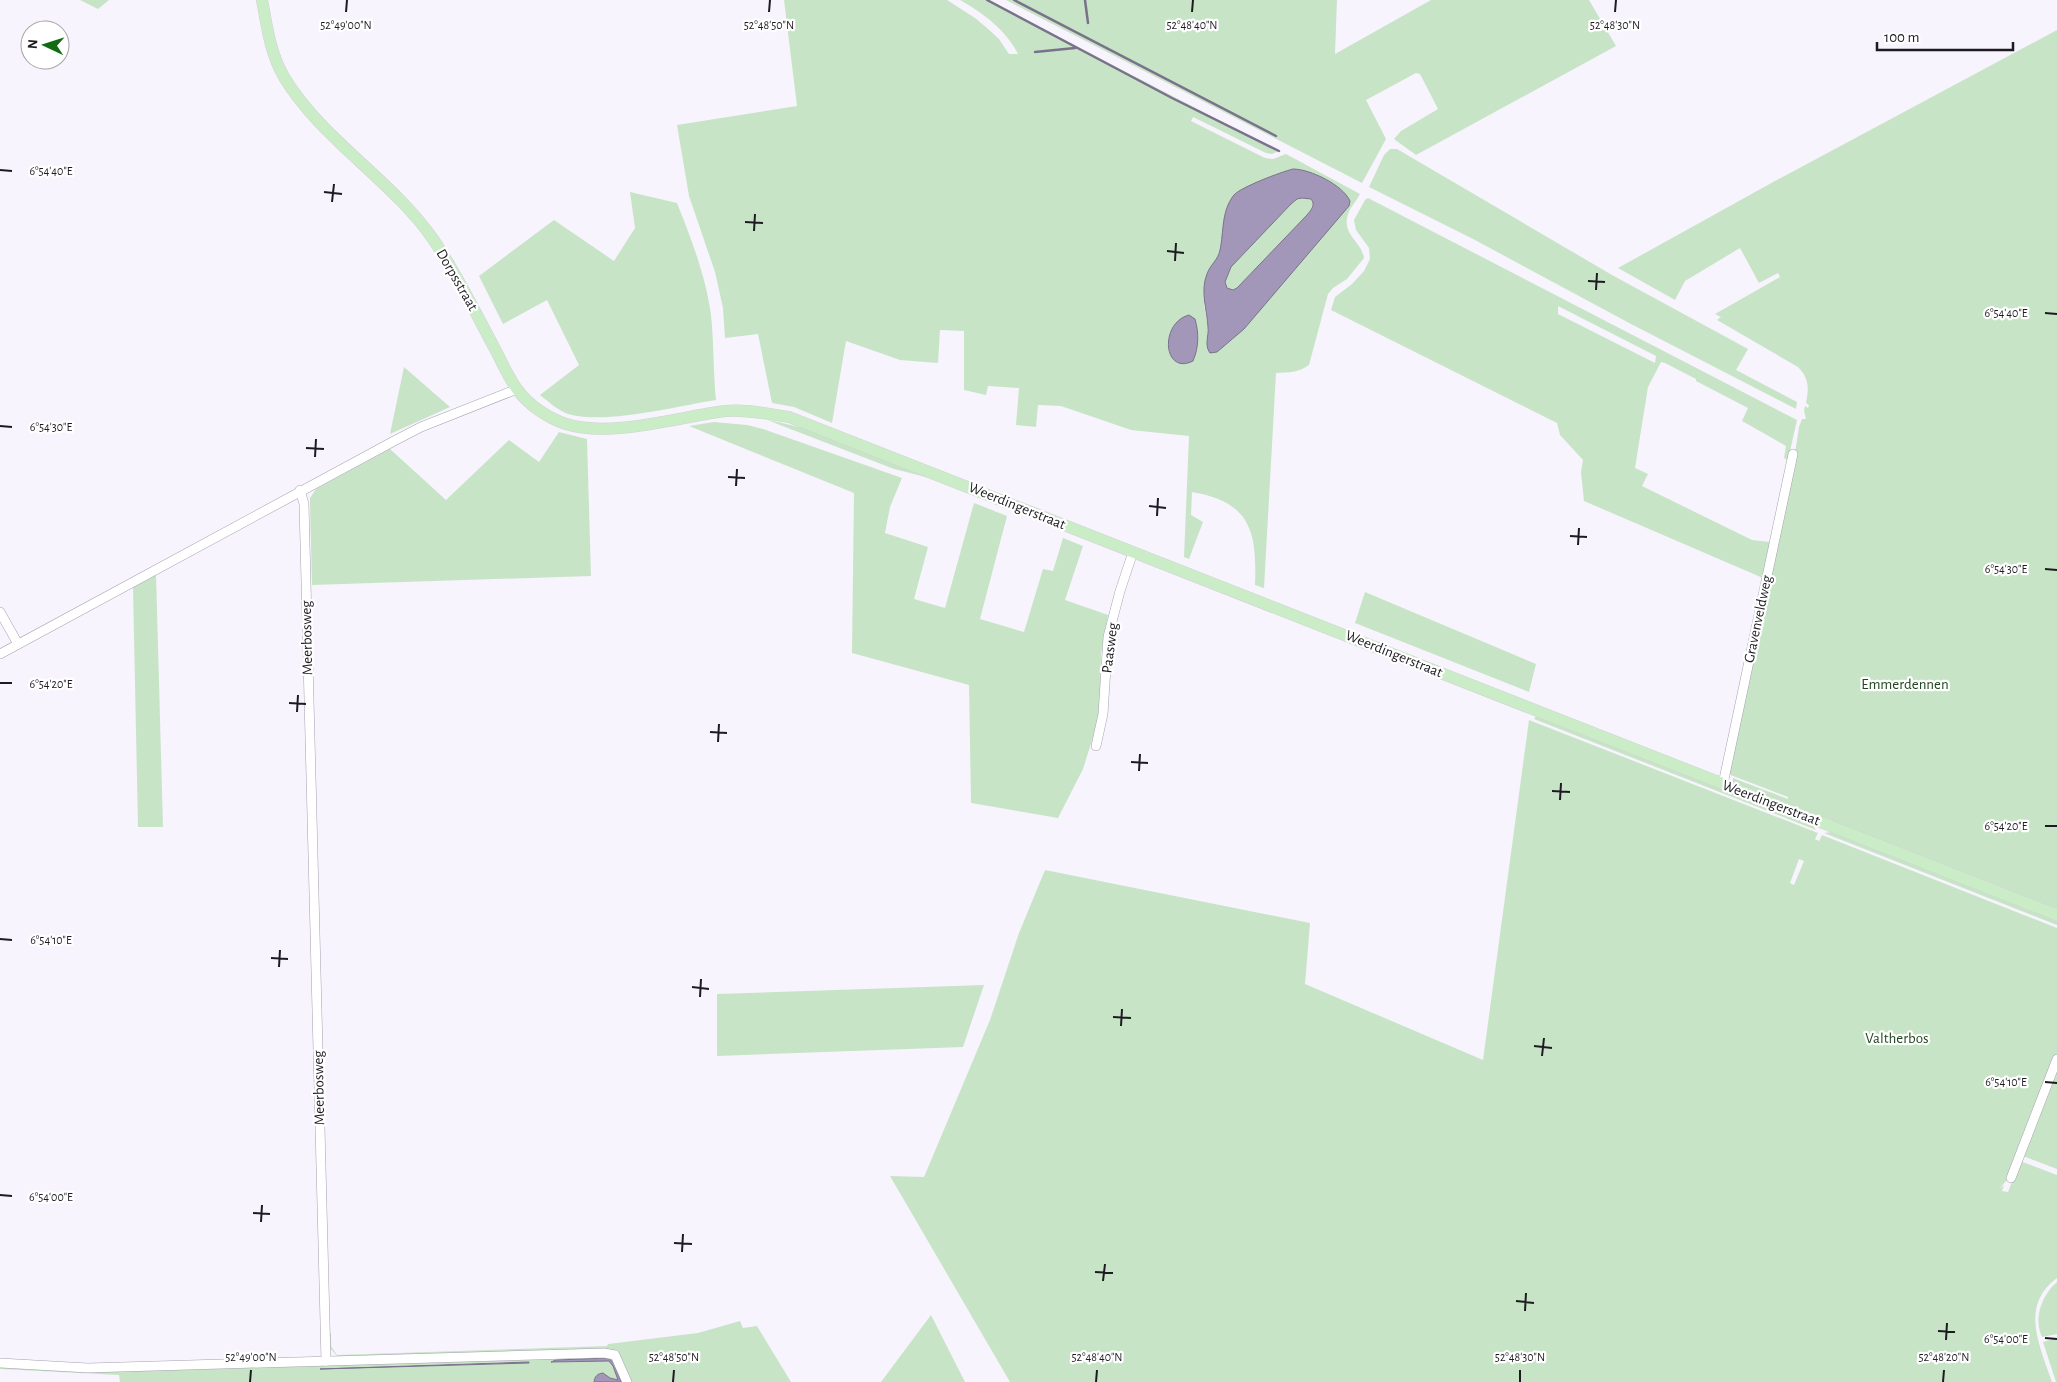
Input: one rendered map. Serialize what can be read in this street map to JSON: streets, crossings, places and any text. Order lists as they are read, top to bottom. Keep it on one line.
{"streets":{"main road":["Dorpsstraat","Weerdingerstraat"],"street":["Gravenveldweg","Meerbosweg","Paasweg"]},"crossings":[["Dorpsstraat","Weerdingerstraat"],["Weerdingerstraat","Gravenveldweg"],["Weerdingerstraat","Paasweg"]],"parks":["Emmerdennen","Valtherbos"],"scale_bar":"100 m","north":"left","coordinates":["52°49'00\"N","52°48'50\"N","52°48'40\"N","52°48'30\"N","6°54'40\"E","6°54'30\"E","6°54'20\"E","6°54'10\"E","6°54'00\"E","52°48'20\"N"]}
